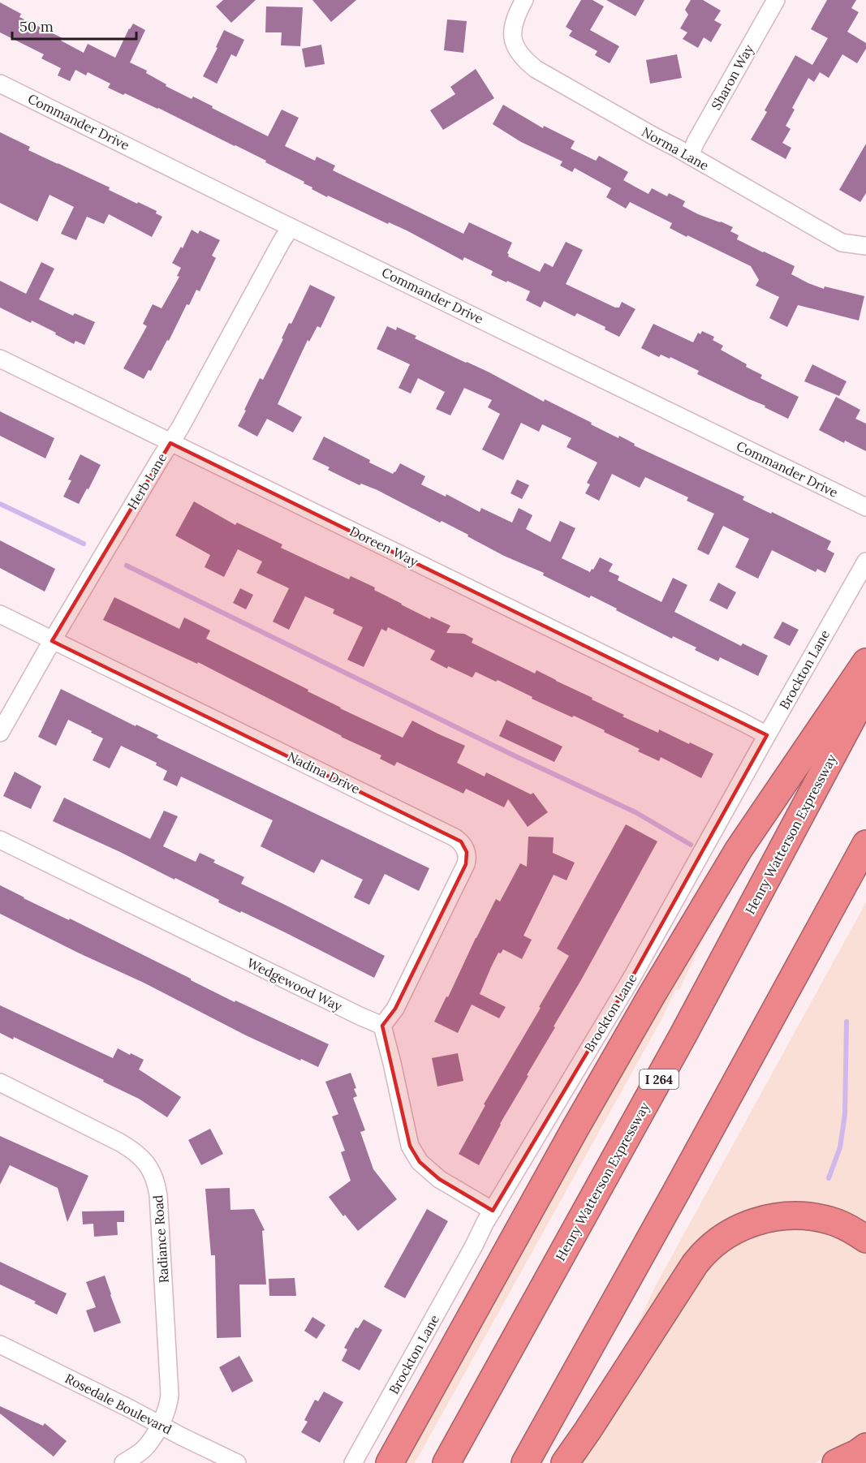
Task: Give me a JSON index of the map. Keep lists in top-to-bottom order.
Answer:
{
  "streets": {
    "highway": ["Henry Watterson Expressway", "I 264"],
    "street": [
      "Sharon Way",
      "Commander Drive",
      "Norma Lane",
      "Herb Lane",
      "Doreen Way",
      "Brockton Lane",
      "Nadina Drive",
      "Wedgewood Way",
      "Radiance Road",
      "Rosedale Boulevard"
    ]
  },
  "crossings": [
    ["Sharon Way", "Norma Lane"],
    ["Commander Drive", "Herb Lane"],
    ["Herb Lane", "Doreen Way"],
    ["Herb Lane", "Nadina Drive"],
    ["Doreen Way", "Brockton Lane"],
    ["Nadina Drive", "Wedgewood Way"],
    ["Radiance Road", "Rosedale Boulevard"]
  ],
  "scale_bar": "50 m"
}
